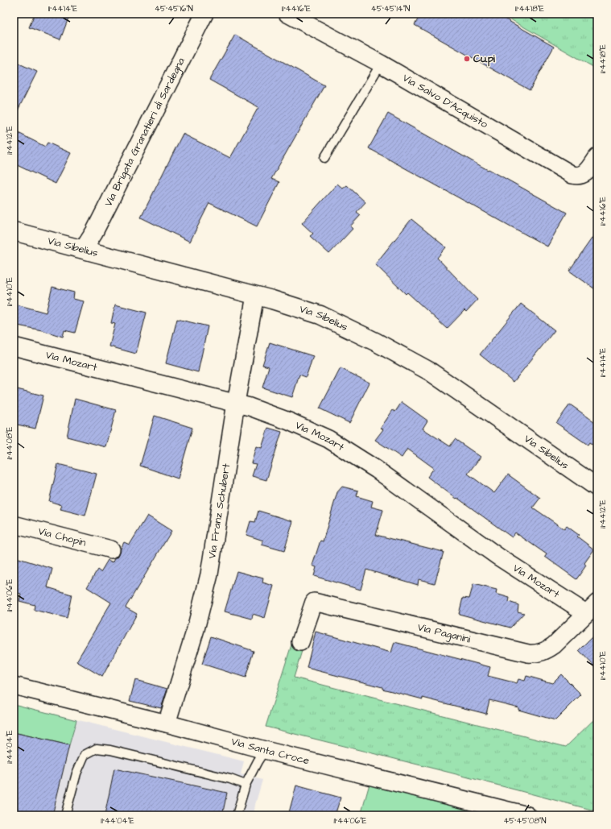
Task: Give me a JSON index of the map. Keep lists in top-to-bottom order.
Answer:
{
  "streets": {
    "street": [
      "Via Salvo D'Acquisto",
      "Via Brigata Granatieri di Sardegna",
      "Via Sibelius",
      "Via Mozart",
      "Via Franz Schubert",
      "Via Chopin",
      "Via Paganini",
      "Via Santa Croce"
    ]
  },
  "crossings": [
    ["Via Brigata Granatieri di Sardegna", "Via Sibelius"],
    ["Via Sibelius", "Via Franz Schubert"],
    ["Via Mozart", "Via Franz Schubert"],
    ["Via Mozart", "Via Paganini"],
    ["Via Franz Schubert", "Via Santa Croce"]
  ],
  "places": ["Cu.pi"],
  "coordinates": [
    "11°44'14\"E",
    "45°45'16\"N",
    "11°44'16\"E",
    "45°45'14\"N",
    "11°44'18\"E",
    "11°44'12\"E",
    "11°44'10\"E",
    "11°44'08\"E",
    "11°44'06\"E",
    "11°44'04\"E",
    "45°45'08\"N"
  ]
}
